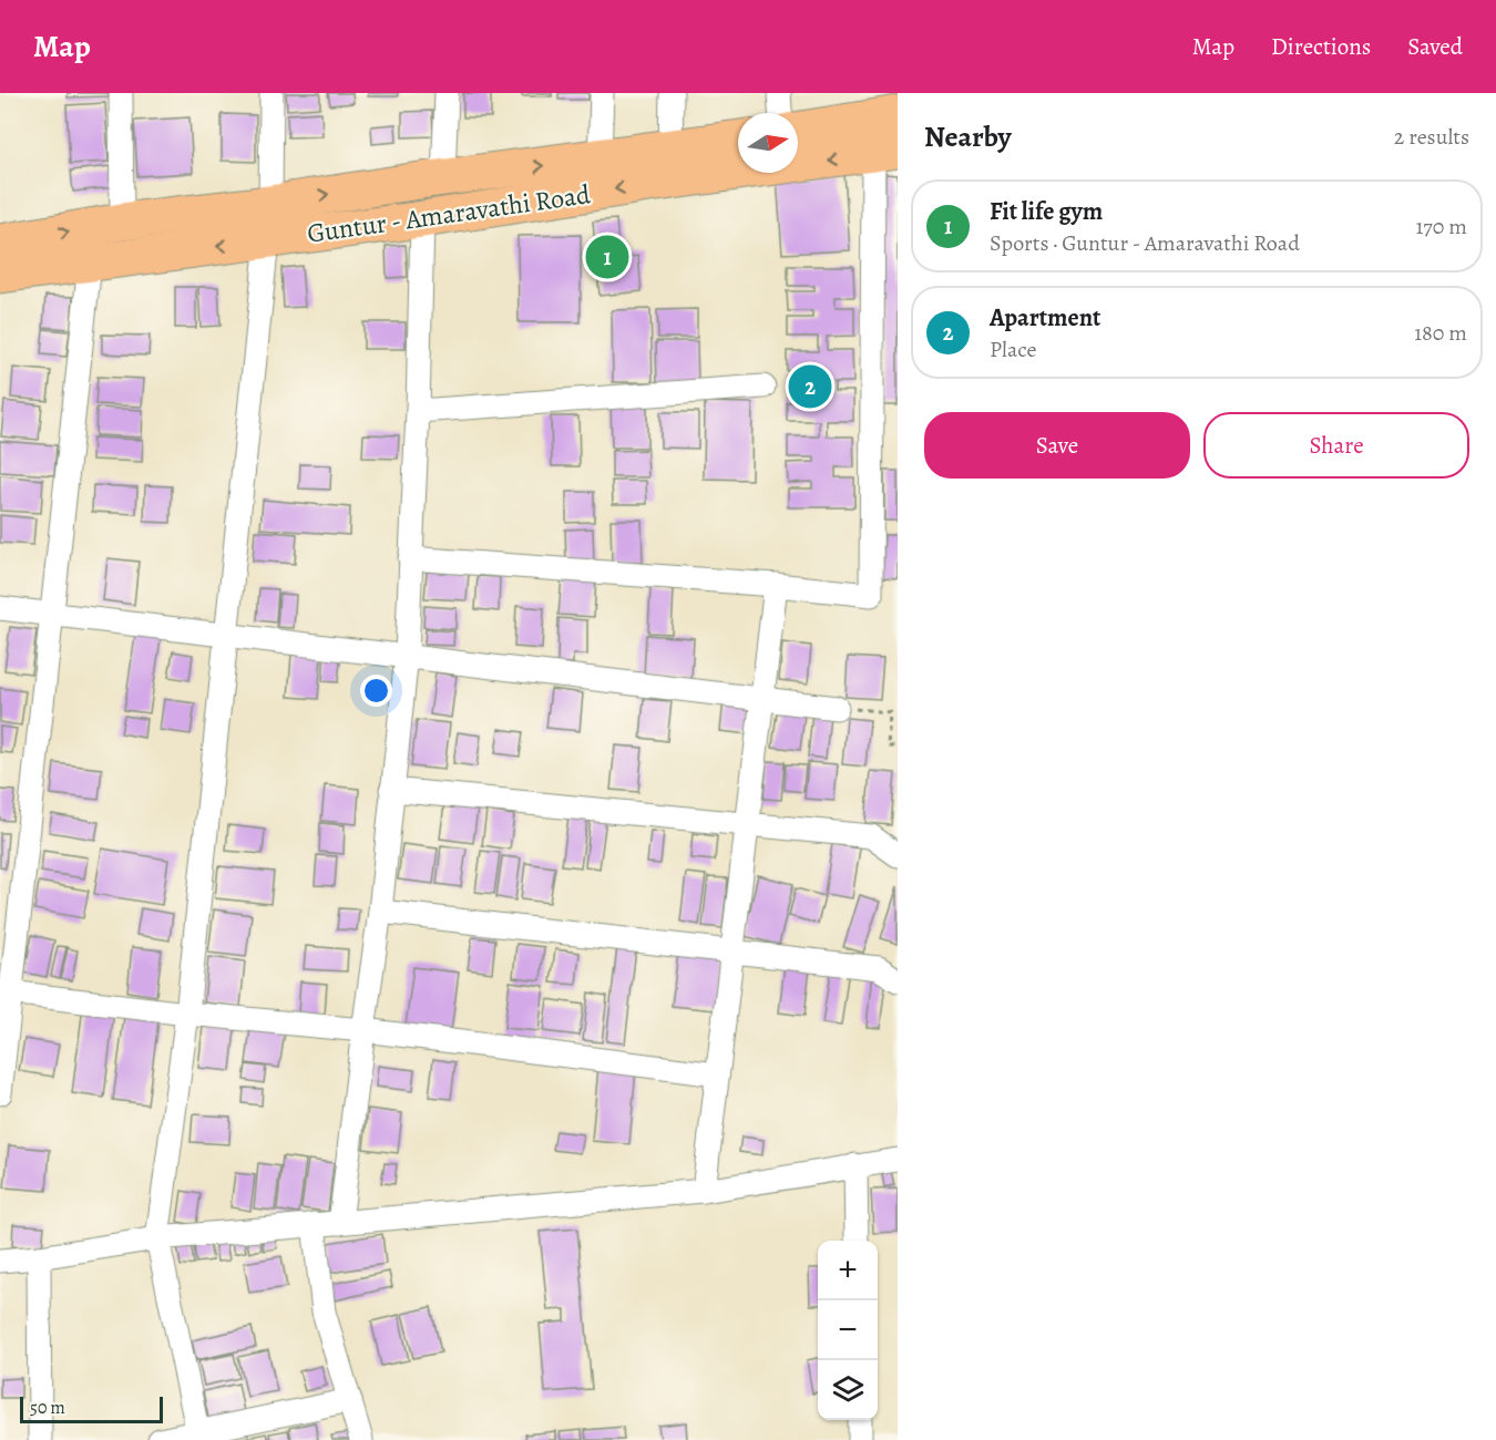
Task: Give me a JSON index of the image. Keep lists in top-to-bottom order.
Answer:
{
  "streets": {
    "main road": ["Guntur - Amaravathi Road"]
  },
  "scale_bar": "50 m",
  "north": "right",
  "page": {
    "header": "Map",
    "nav": ["Map", "Directions", "Saved"],
    "heading": ["Nearby", "2 results"],
    "list": [
      {
        "mark": "1",
        "name": "Fit life gym",
        "note": "Sports · Guntur - Amaravathi Road",
        "value": "170 m"
      },
      {
        "mark": "2",
        "name": "Apartment",
        "note": "Place",
        "value": "180 m"
      }
    ],
    "pins": ["1", "2"],
    "buttons": ["Save", "Share"],
    "map_buttons": ["+", "−"],
    "scale": "50 m"
  }
}
